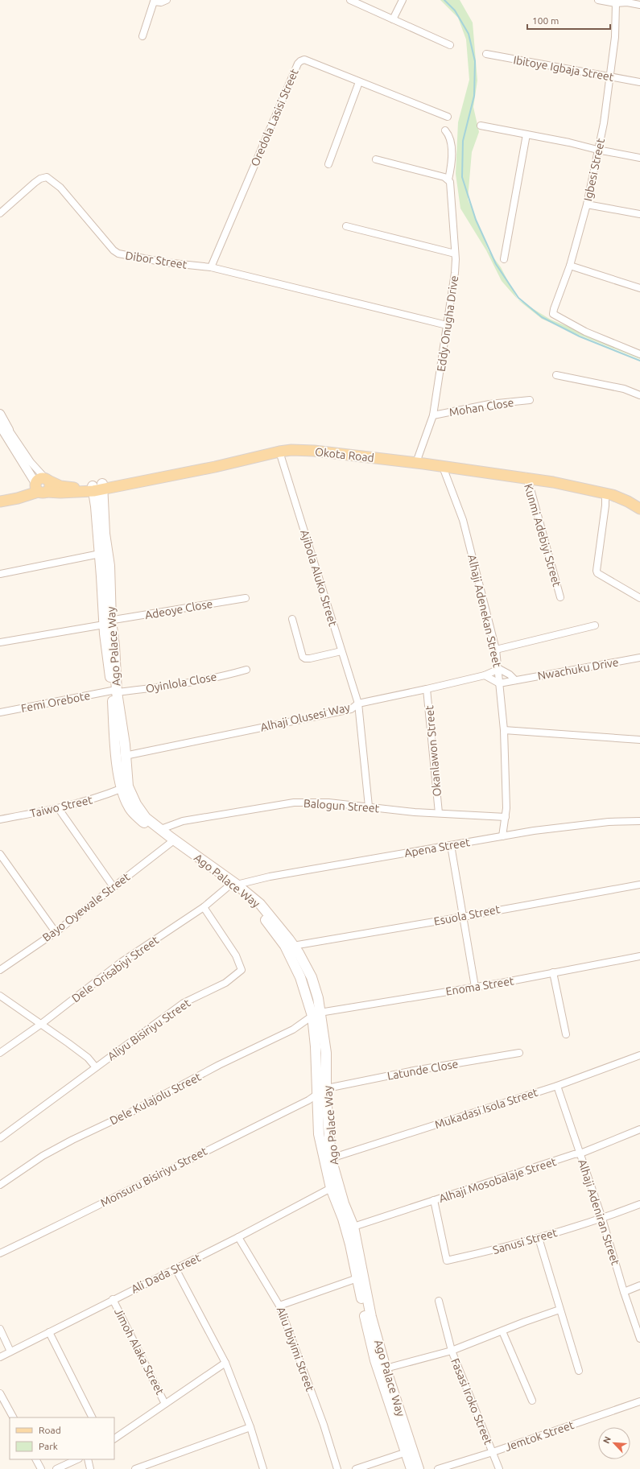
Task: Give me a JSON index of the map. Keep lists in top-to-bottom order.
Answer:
{
  "streets": {
    "main road": ["Okota Road", "Ago Palace Way"],
    "street": [
      "Ibitoye Igbaja Street",
      "Oredola Lasisi Street",
      "Igbesi Street",
      "Dibor Street",
      "Eddy Onugha Drive",
      "Mohan Close",
      "Kunmi Adebiyi Street",
      "Ajibola Aluko Street",
      "Adeoye Close",
      "Alhaji Adenekan Street",
      "Nwachuku Drive",
      "Oyinlola Close",
      "Femi Orebote",
      "Alhaji Olusesi Way",
      "Okanlawon Street",
      "Balogun Street",
      "Taiwo Street",
      "Apena Street",
      "Bayo Oyewale Street",
      "Esuola Street",
      "Dele Orisabiyi Street",
      "Enoma Street",
      "Aliyu Bisiriyu Street",
      "Latunde Close",
      "Dele Kulajolu Street",
      "Mukadasi Isola Street",
      "Monsuru Bisiriyu Street",
      "Alhaji Mosobalaje Street",
      "Alhaji Adeniran Street",
      "Sanusi Street",
      "Ali Dada Street",
      "Aliu Ibiyimi Street",
      "Jimoh Alaka Street",
      "Fasasi Iroko Street",
      "Jemtok Street"
    ]
  },
  "crossings": [
    ["Ibitoye Igbaja Street", "Igbesi Street"],
    ["Oredola Lasisi Street", "Dibor Street"],
    ["Dibor Street", "Eddy Onugha Drive"],
    ["Eddy Onugha Drive", "Mohan Close"],
    ["Eddy Onugha Drive", "Okota Road"],
    ["Okota Road", "Kunmi Adebiyi Street"],
    ["Okota Road", "Ajibola Aluko Street"],
    ["Okota Road", "Alhaji Adenekan Street"],
    ["Okota Road", "Ago Palace Way"],
    ["Ajibola Aluko Street", "Alhaji Olusesi Way"],
    ["Ajibola Aluko Street", "Balogun Street"],
    ["Adeoye Close", "Ago Palace Way"],
    ["Alhaji Adenekan Street", "Nwachuku Drive"],
    ["Alhaji Adenekan Street", "Alhaji Olusesi Way"],
    ["Alhaji Adenekan Street", "Balogun Street"],
    ["Alhaji Adenekan Street", "Apena Street"],
    ["Ago Palace Way", "Oyinlola Close"],
    ["Ago Palace Way", "Femi Orebote"],
    ["Ago Palace Way", "Alhaji Olusesi Way"],
    ["Ago Palace Way", "Balogun Street"],
    ["Ago Palace Way", "Taiwo Street"],
    ["Ago Palace Way", "Apena Street"],
    ["Ago Palace Way", "Bayo Oyewale Street"],
    ["Ago Palace Way", "Esuola Street"],
    ["Ago Palace Way", "Dele Orisabiyi Street"],
    ["Ago Palace Way", "Enoma Street"],
    ["Ago Palace Way", "Latunde Close"],
    ["Ago Palace Way", "Dele Kulajolu Street"],
    ["Ago Palace Way", "Mukadasi Isola Street"],
    ["Ago Palace Way", "Monsuru Bisiriyu Street"],
    ["Ago Palace Way", "Alhaji Mosobalaje Street"],
    ["Ago Palace Way", "Ali Dada Street"],
    ["Oyinlola Close", "Femi Orebote"],
    ["Alhaji Olusesi Way", "Okanlawon Street"],
    ["Okanlawon Street", "Balogun Street"],
    ["Apena Street", "Dele Orisabiyi Street"],
    ["Dele Orisabiyi Street", "Aliyu Bisiriyu Street"],
    ["Enoma Street", "Dele Kulajolu Street"],
    ["Mukadasi Isola Street", "Alhaji Adeniran Street"],
    ["Alhaji Mosobalaje Street", "Alhaji Adeniran Street"],
    ["Alhaji Mosobalaje Street", "Sanusi Street"],
    ["Alhaji Adeniran Street", "Sanusi Street"],
    ["Ali Dada Street", "Aliu Ibiyimi Street"],
    ["Ali Dada Street", "Jimoh Alaka Street"],
    ["Fasasi Iroko Street", "Jemtok Street"]
  ],
  "legend": ["Road", "Park"],
  "scale_bar": "100 m",
  "north": "top left"
}
